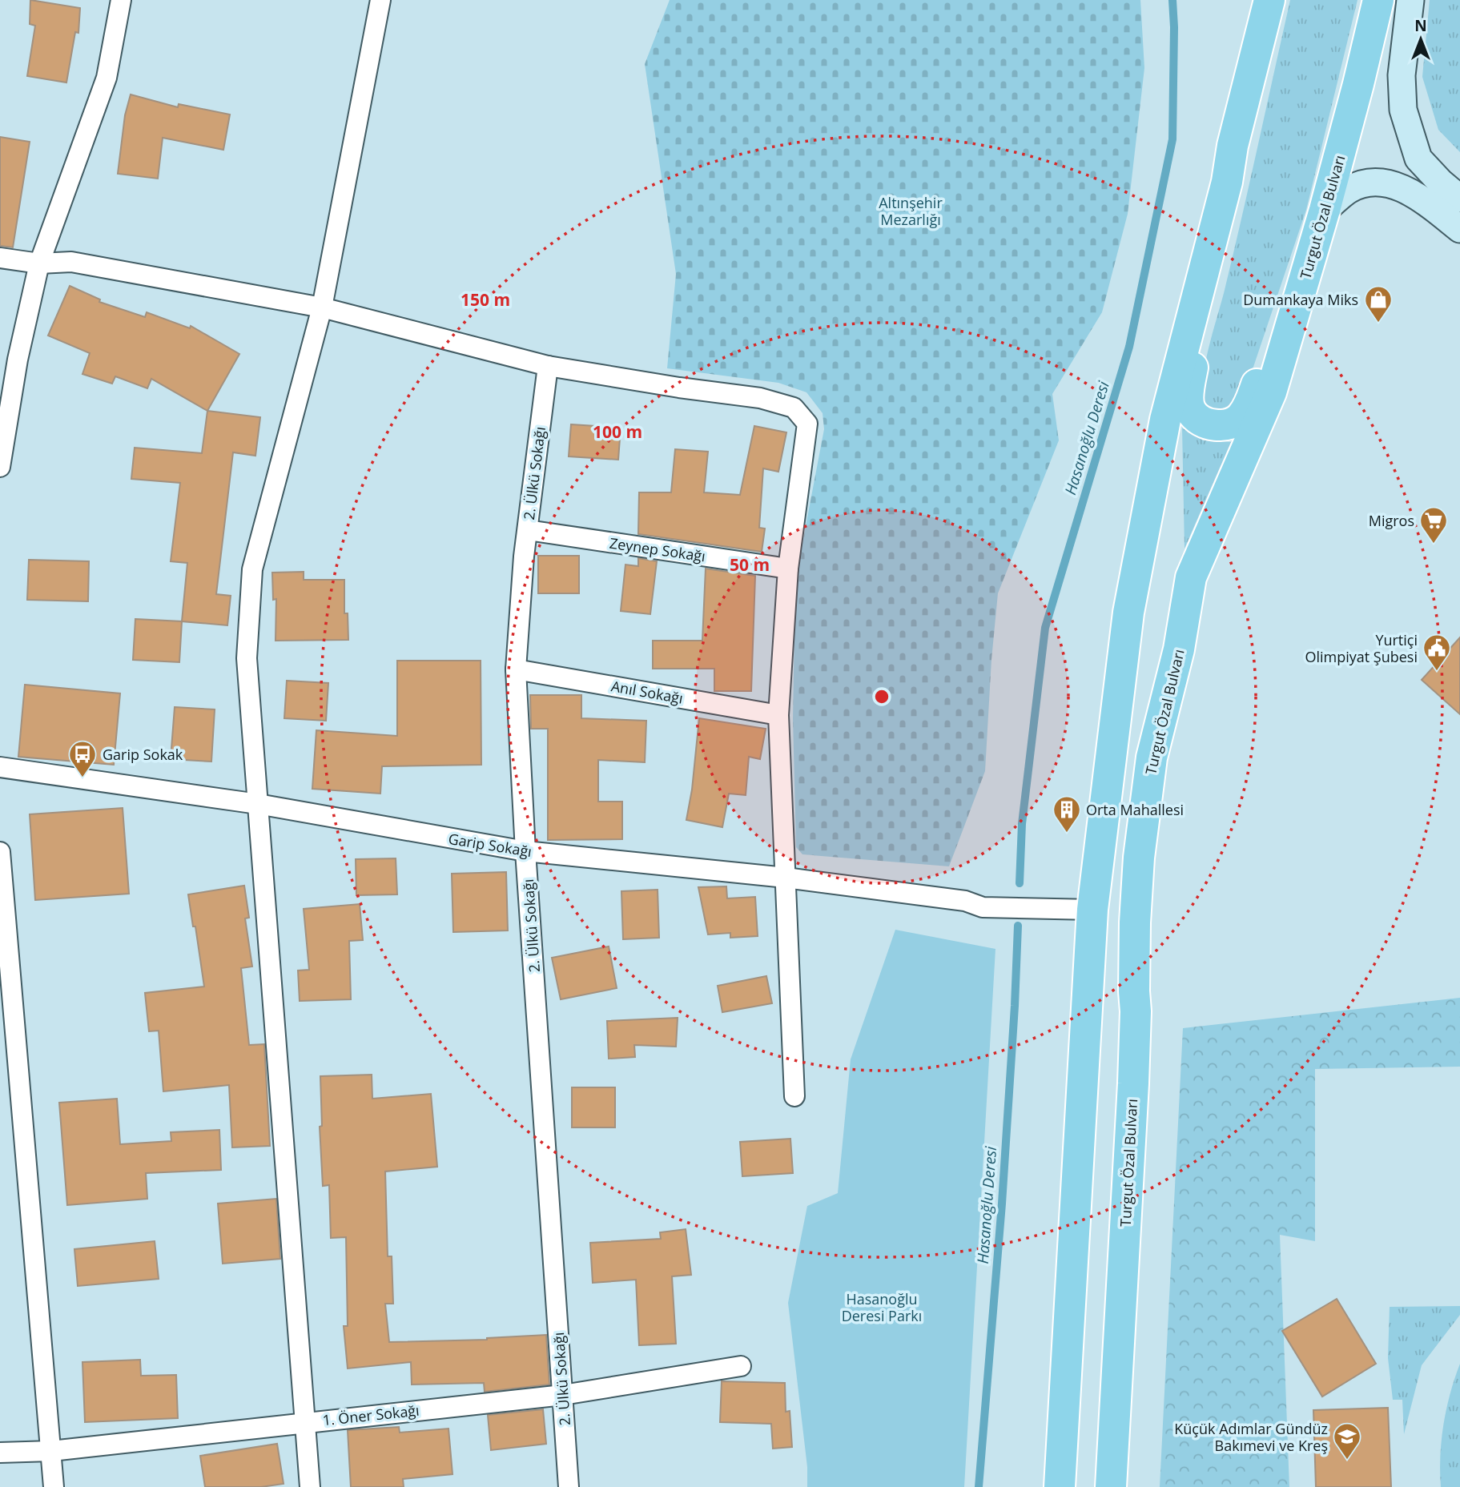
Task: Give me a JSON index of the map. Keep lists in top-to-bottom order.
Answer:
{
  "streets": {
    "main road": ["Turgut Özal Bulvarı"],
    "street": [
      "2. Ülkü Sokağı",
      "Zeynep Sokağı",
      "Anıl Sokağı",
      "Garip Sokağı",
      "1. Öner Sokağı"
    ]
  },
  "crossings": [
    ["2. Ülkü Sokağı", "Zeynep Sokağı"],
    ["2. Ülkü Sokağı", "Anıl Sokağı"],
    ["2. Ülkü Sokağı", "Garip Sokağı"],
    ["2. Ülkü Sokağı", "1. Öner Sokağı"]
  ],
  "water": ["Hasanoğlu Deresi"],
  "parks": ["Altınşehir Mezarlığı", "Hasanoğlu Deresi Parkı"],
  "places": {
    "shop": ["Dumankaya Miks"],
    "supermarket": ["Migros"],
    "public building": ["Yurtiçi Olimpiyat Şubesi"],
    "bus stop": ["Garip Sokak"],
    "building": ["Orta Mahallesi"],
    "school or university": ["Küçük Adımlar Gündüz Bakımevi ve Kreş"]
  },
  "north": "top",
  "rings": ["150 m", "100 m", "50 m"]
}
